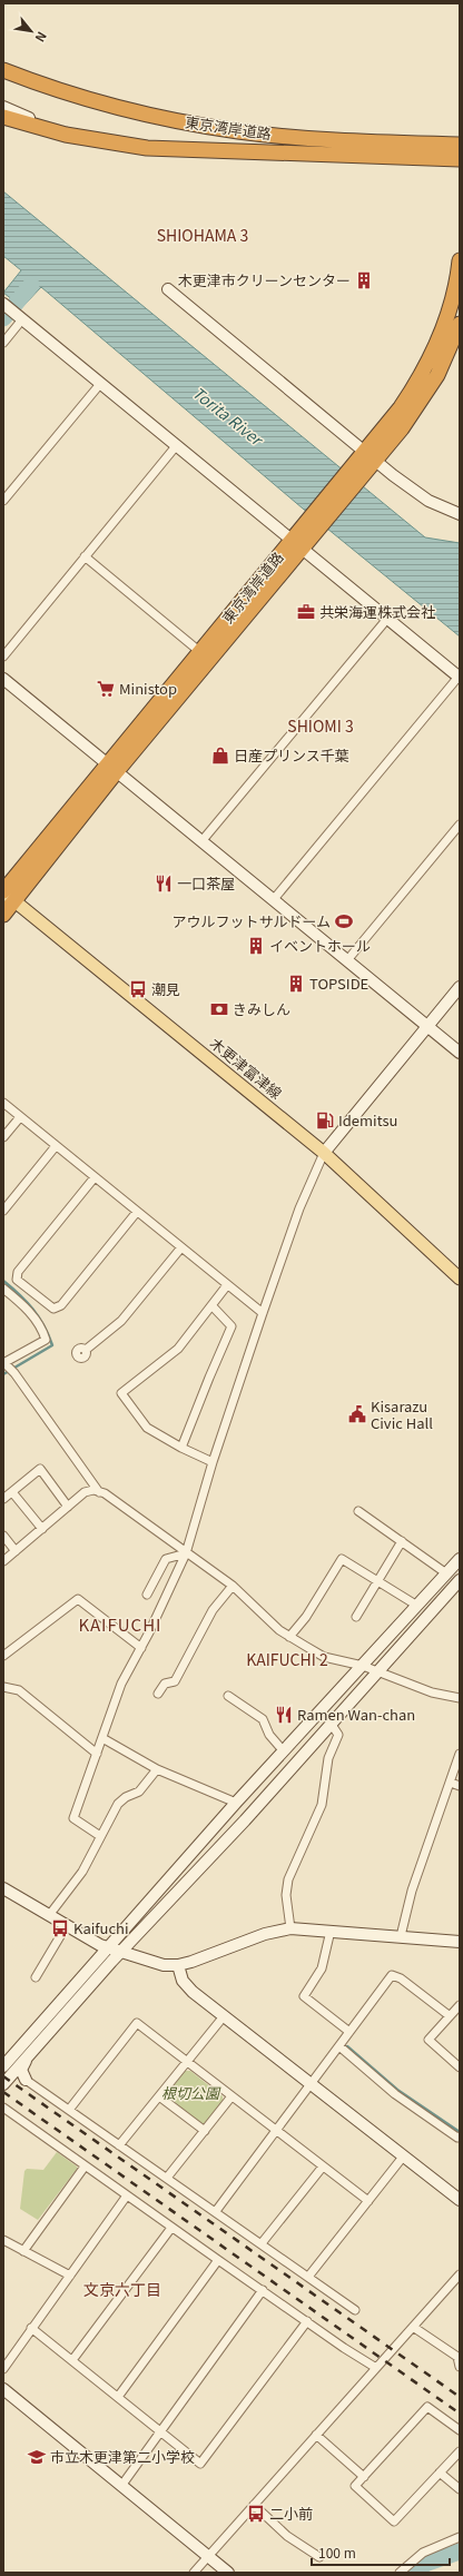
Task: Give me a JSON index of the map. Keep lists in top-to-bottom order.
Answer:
{
  "streets": {
    "highway": ["東京湾岸道路"],
    "main road": ["木更津富津線"]
  },
  "crossings": [
    ["東京湾岸道路", "木更津富津線"]
  ],
  "districts": [
    "SHIOHAMA 3",
    "SHIOMI 3",
    "KAIFUCHI",
    "KAIFUCHI 2",
    "文京六丁目"
  ],
  "water": ["Torita River"],
  "parks": ["根切公園"],
  "places": {
    "building": ["木更津市クリーンセンター", "イベントホール", "TOPSIDE"],
    "office": ["共栄海運株式会社"],
    "supermarket": ["Ministop"],
    "shop": ["日産プリンス千葉"],
    "restaurant": ["一口茶屋", "Ramen Wan-chan"],
    "sports": ["アウルフットサルドーム"],
    "bus stop": ["潮見", "Kaifuchi", "二小前"],
    "bank": ["きみしん"],
    "fuel station": ["Idemitsu"],
    "public building": ["Kisarazu Civic Hall"],
    "school or university": ["市立木更津第二小学校"]
  },
  "scale_bar": "100 m",
  "north": "bottom right"
}
